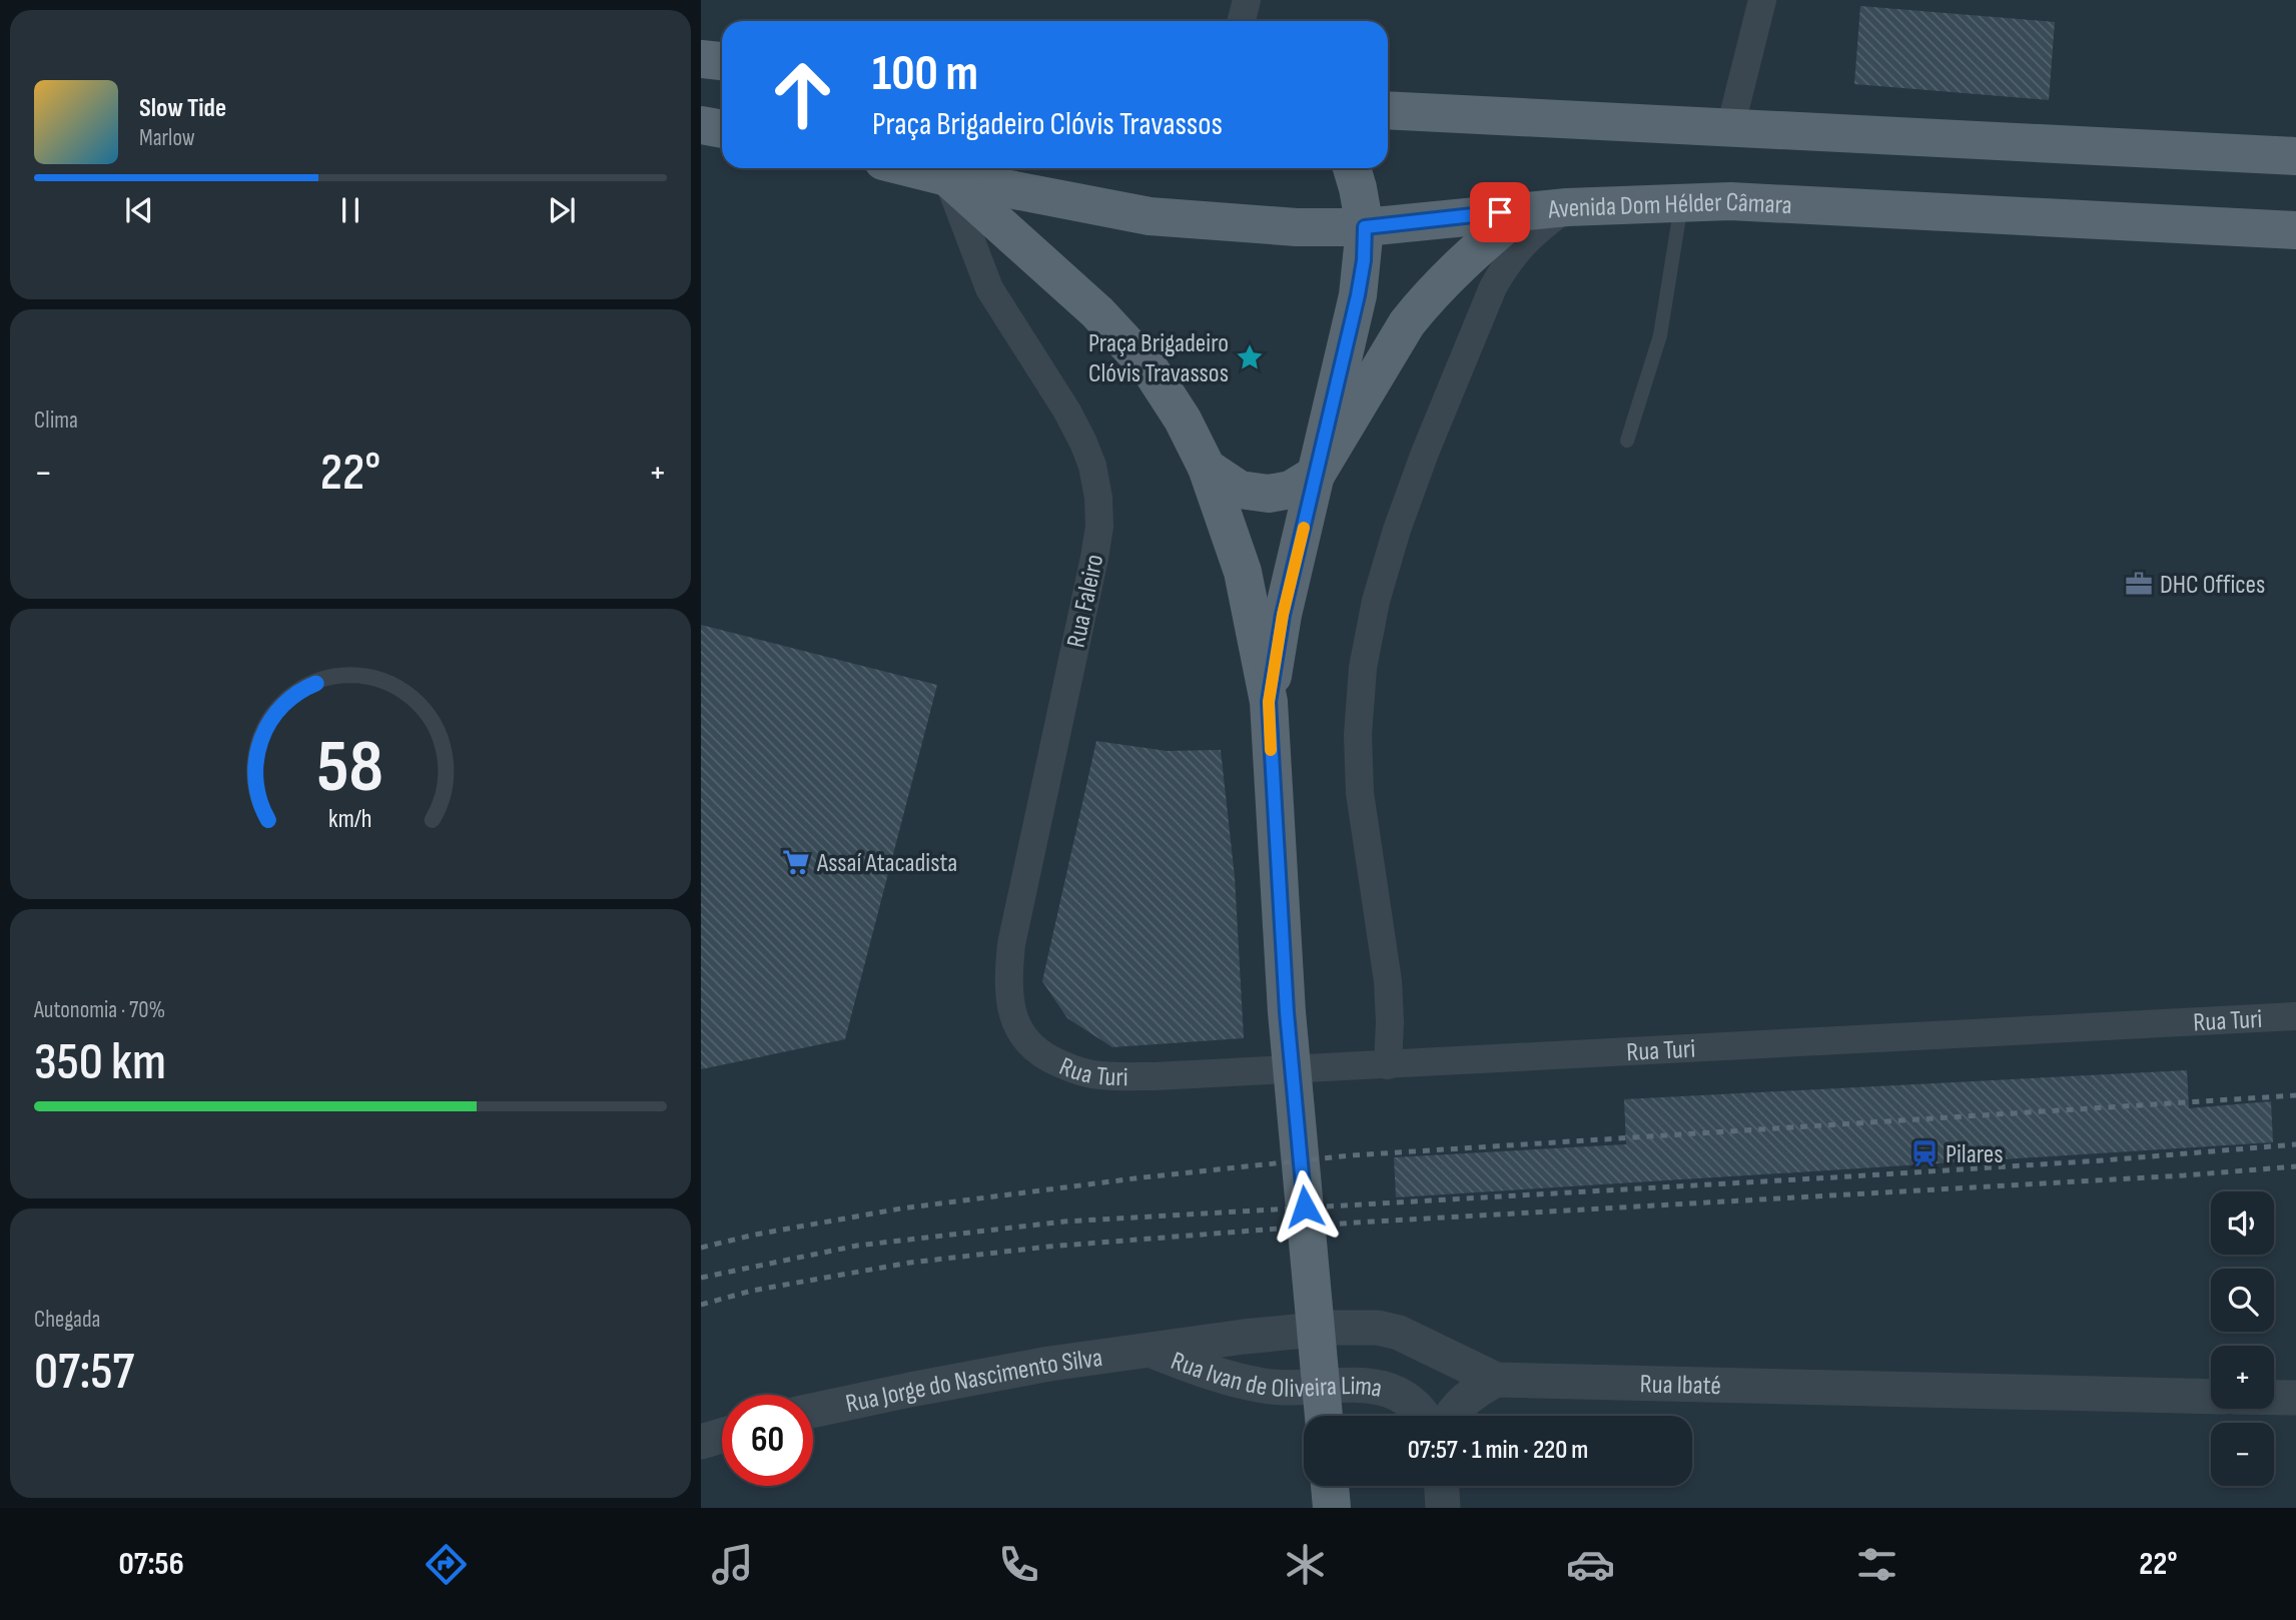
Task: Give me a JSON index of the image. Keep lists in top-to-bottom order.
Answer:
{
  "streets": {
    "main road": ["Avenida Dom Hélder Câmara"],
    "street": [
      "Rua Faleiro",
      "Rua Turi",
      "Rua Ivan de Oliveira Lima",
      "Rua Jorge do Nascimento Silva",
      "Rua Ibaté"
    ]
  },
  "crossings": [
    ["Avenida Dom Hélder Câmara", "Rua Faleiro"],
    ["Rua Faleiro", "Rua Turi"],
    ["Rua Ivan de Oliveira Lima", "Rua Jorge do Nascimento Silva"],
    ["Rua Ivan de Oliveira Lima", "Rua Ibaté"],
    ["Rua Jorge do Nascimento Silva", "Rua Ibaté"]
  ],
  "places": {
    "place": ["Praça Brigadeiro Clóvis Travassos"],
    "office": ["DHC Offices"],
    "supermarket": ["Assaí Atacadista"],
    "station": ["Pilares"]
  },
  "page": {
    "turn": ["100 m", "Praça Brigadeiro Clóvis Travassos"],
    "song": ["Slow Tide", "Marlow"],
    "tile": [
      "Clima",
      ["Autonomia · 70%", "350 km"],
      ["Chegada", "07:57"]
    ],
    "heat": ["−", "22°", "+"],
    "map_buttons": ["+", "−"],
    "limit": "60",
    "trip": "07:57 · 1 min · 220 m",
    "tabs": ["07:56", "22°"],
    "gauge": ["58", "km/h"]
  }
}
